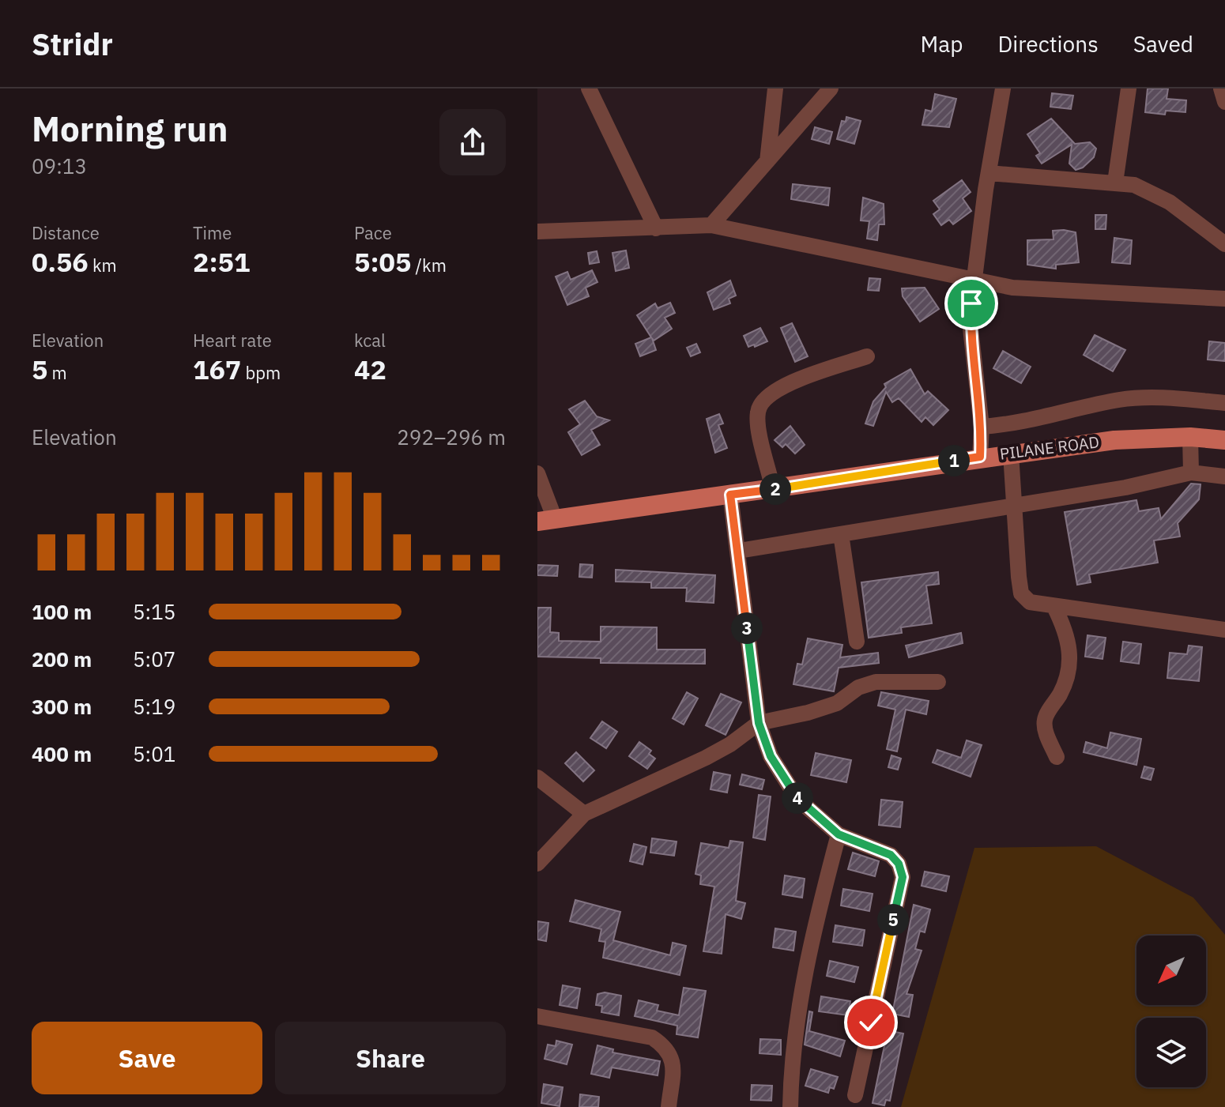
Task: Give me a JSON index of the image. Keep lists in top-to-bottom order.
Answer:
{
  "streets": {
    "main road": ["PILANE ROAD"]
  },
  "north": "bottom left",
  "page": {
    "header": "Stridr",
    "nav": ["Map", "Directions", "Saved"],
    "heading": ["Morning run", "09:13"],
    "stats": [
      ["Distance", "0.56 km"],
      ["Time", "2:51"],
      ["Pace", "5:05 /km"],
      ["Elevation", "5 m"],
      ["Heart rate", "167 bpm"],
      ["kcal", "42"]
    ],
    "chart": ["Elevation", "292–296 m"],
    "pins": [
      "1",
      "2",
      "3",
      "4",
      "5"
    ],
    "list": [
      {
        "name": "100 m",
        "note": "5:15"
      },
      {
        "name": "200 m",
        "note": "5:07"
      },
      {
        "name": "300 m",
        "note": "5:19"
      },
      {
        "name": "400 m",
        "note": "5:01"
      }
    ],
    "buttons": ["Save", "Share"]
  }
}
